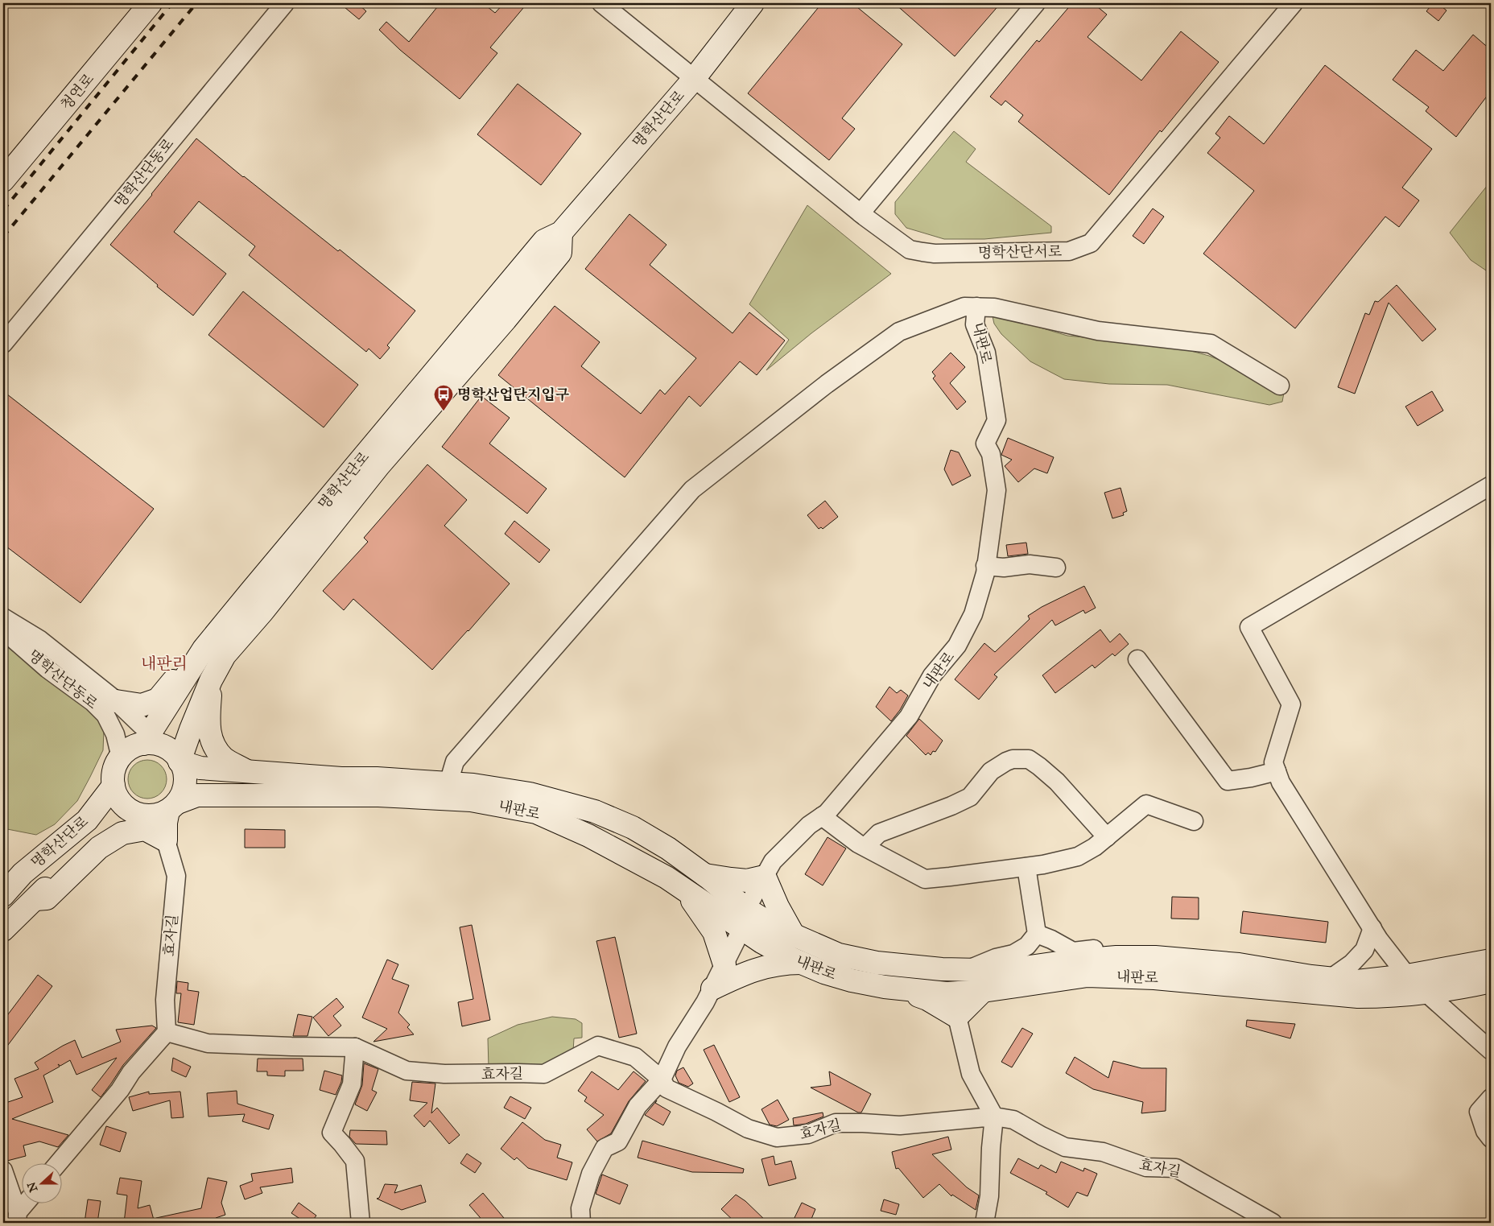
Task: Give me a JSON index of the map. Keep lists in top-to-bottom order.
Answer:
{
  "streets": {
    "street": [
      "청연로",
      "명학산단로",
      "명학산단동로",
      "명학산단서로",
      "내판로",
      "효자길"
    ]
  },
  "crossings": [
    ["명학산단로", "명학산단동로"],
    ["명학산단로", "명학산단서로"],
    ["명학산단로", "내판로"],
    ["명학산단동로", "내판로"]
  ],
  "districts": ["내판리"],
  "places": {
    "bus stop": ["명학산업단지입구"]
  },
  "north": "left"
}
